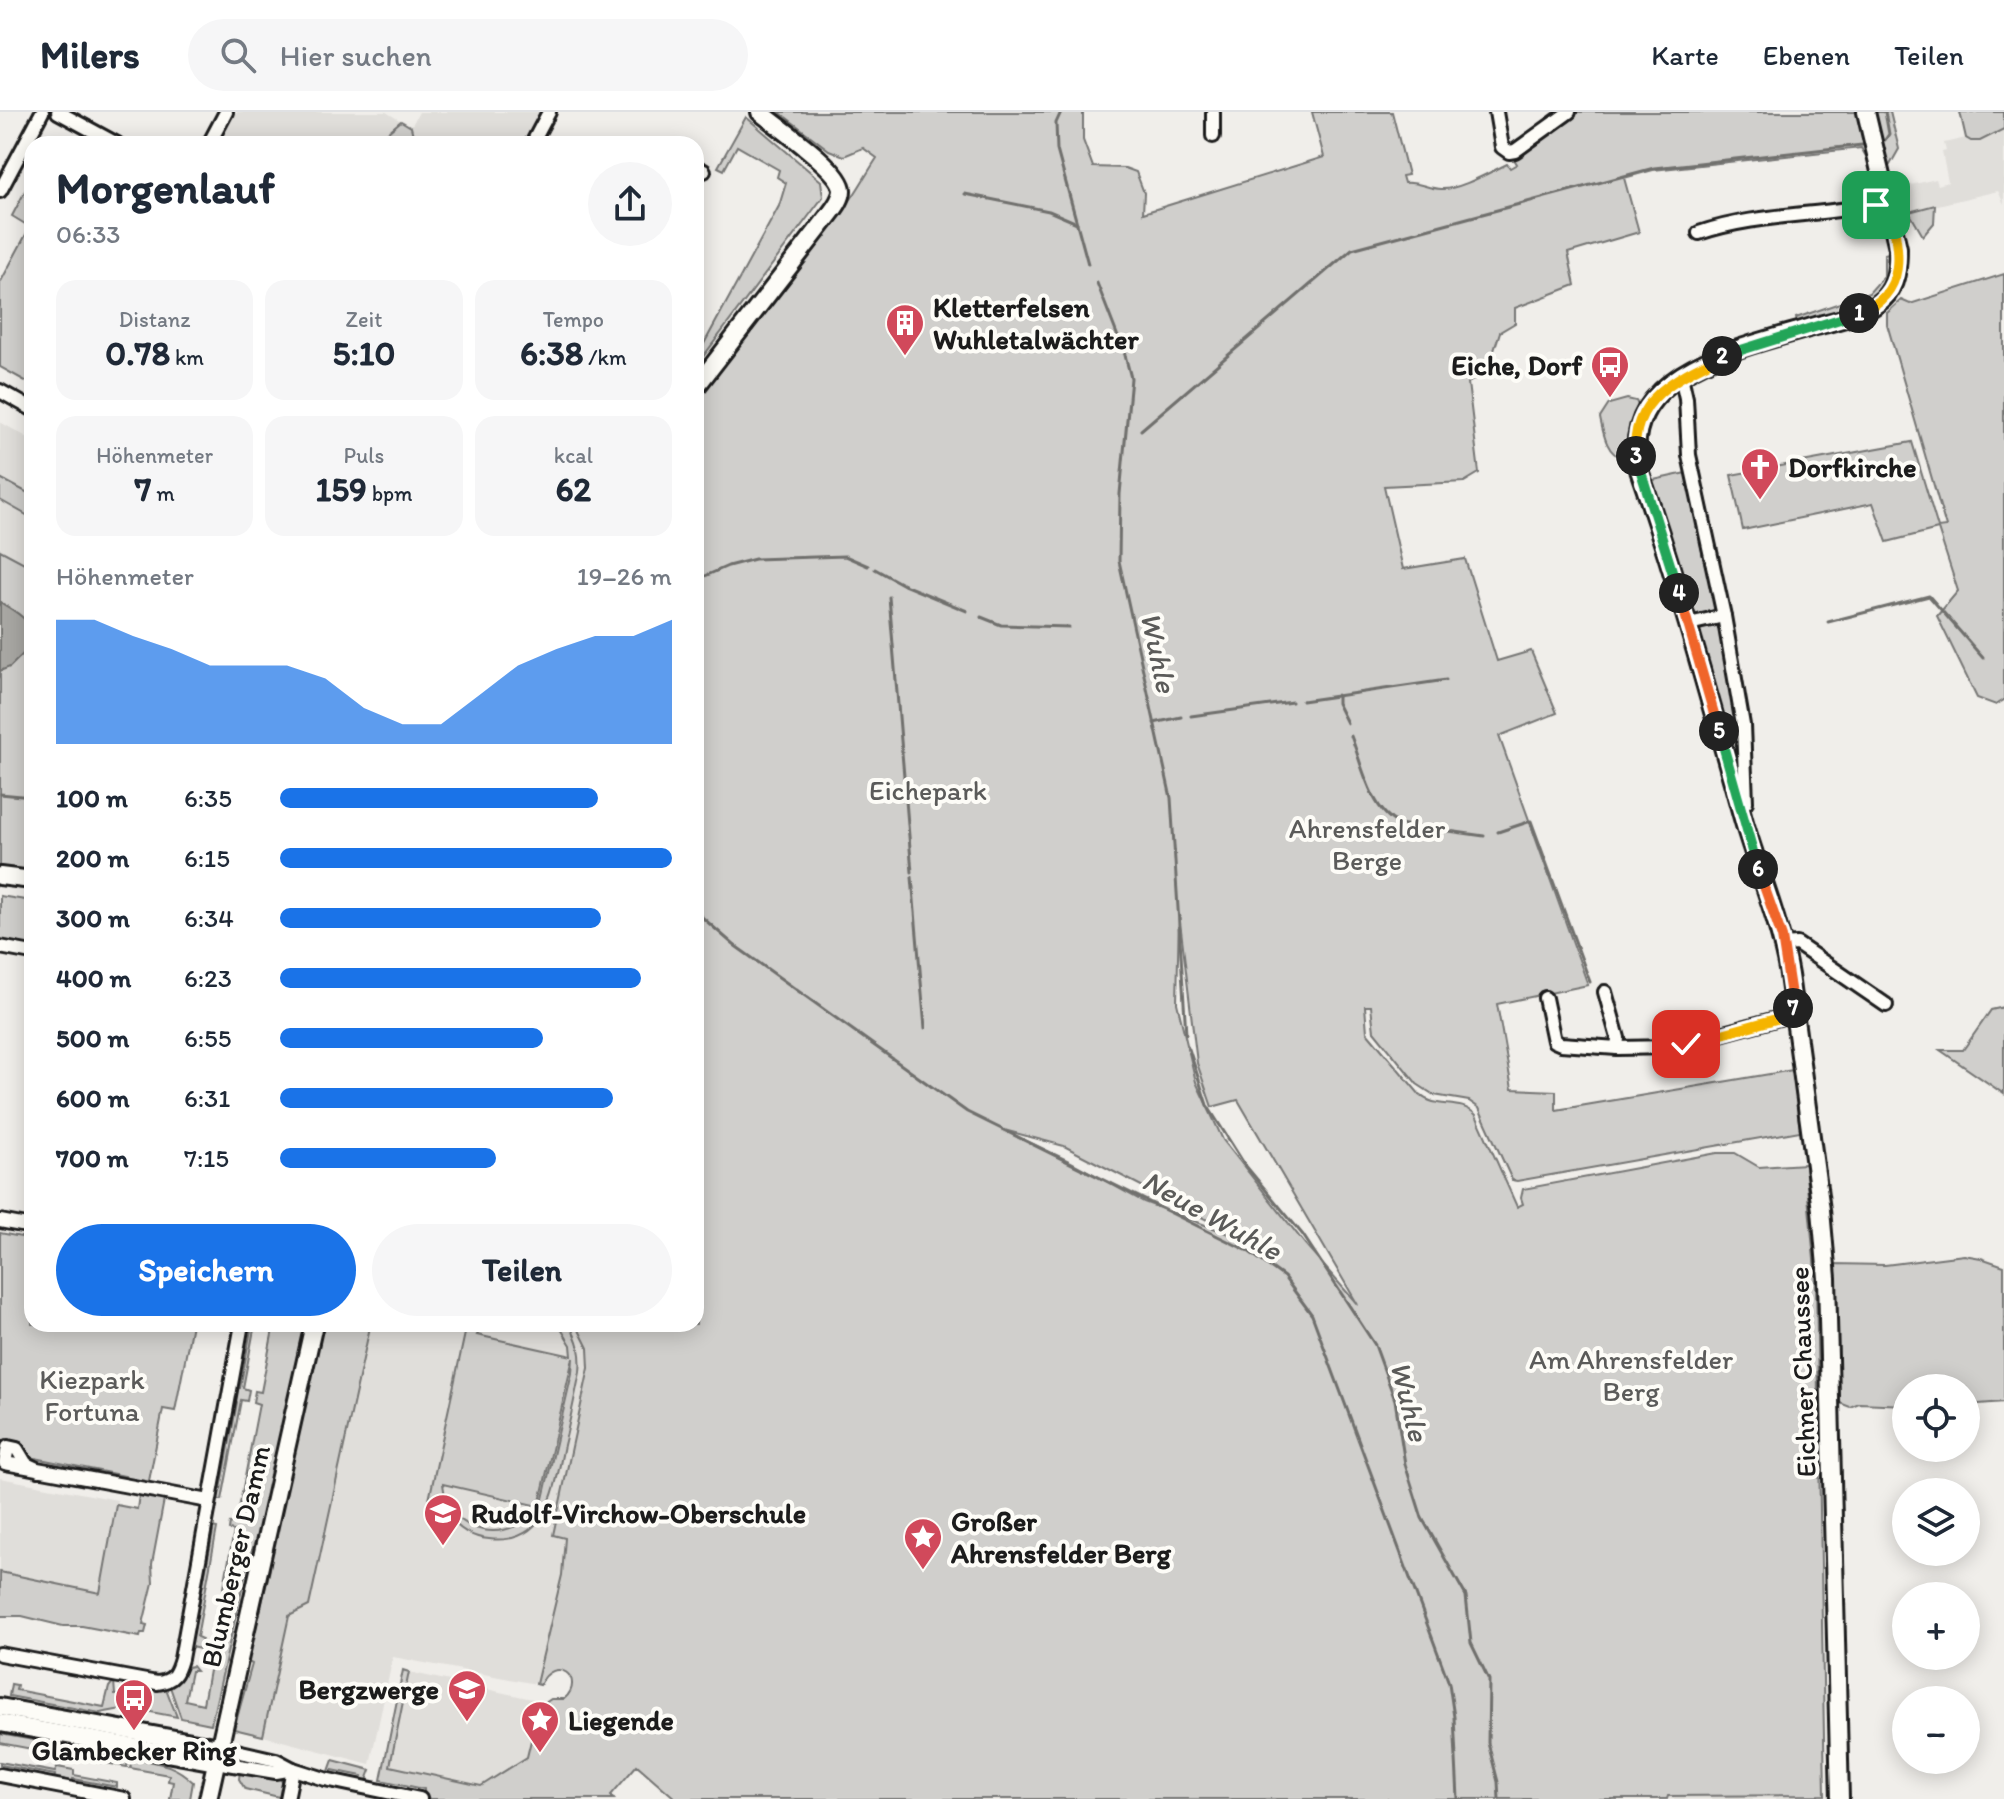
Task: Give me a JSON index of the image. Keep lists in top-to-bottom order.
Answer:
{
  "streets": {
    "main road": ["Eichner Chaussee", "Blumberger Damm"]
  },
  "water": ["Wuhle", "Neue Wuhle"],
  "parks": [
    "Eichepark",
    "Ahrensfelder Berge",
    "Am Ahrensfelder Berg",
    "Kiezpark Fortuna"
  ],
  "places": {
    "building": ["Kletterfelsen Wuhletalwächter"],
    "bus stop": ["Eiche, Dorf", "Glambecker Ring"],
    "church": ["Dorfkirche"],
    "school or university": ["Rudolf-Virchow-Oberschule", "Bergzwerge"],
    "place": ["Großer Ahrensfelder Berg", "Liegende"]
  },
  "page": {
    "header": "Milers",
    "search": "Hier suchen",
    "nav": ["Karte", "Ebenen", "Teilen"],
    "heading": ["Morgenlauf", "06:33"],
    "stats": [
      ["Distanz", "0.78 km"],
      ["Zeit", "5:10"],
      ["Tempo", "6:38 /km"],
      ["Höhenmeter", "7 m"],
      ["Puls", "159 bpm"],
      ["kcal", "62"]
    ],
    "pins": [
      "1",
      "2",
      "3",
      "4",
      "5",
      "6",
      "7"
    ],
    "chart": ["Höhenmeter", "19–26 m"],
    "list": [
      {
        "name": "100 m",
        "note": "6:35"
      },
      {
        "name": "200 m",
        "note": "6:15"
      },
      {
        "name": "300 m",
        "note": "6:34"
      },
      {
        "name": "400 m",
        "note": "6:23"
      },
      {
        "name": "500 m",
        "note": "6:55"
      },
      {
        "name": "600 m",
        "note": "6:31"
      },
      {
        "name": "700 m",
        "note": "7:15"
      }
    ],
    "buttons": ["Speichern", "Teilen"],
    "map_buttons": ["+", "−"]
  }
}
